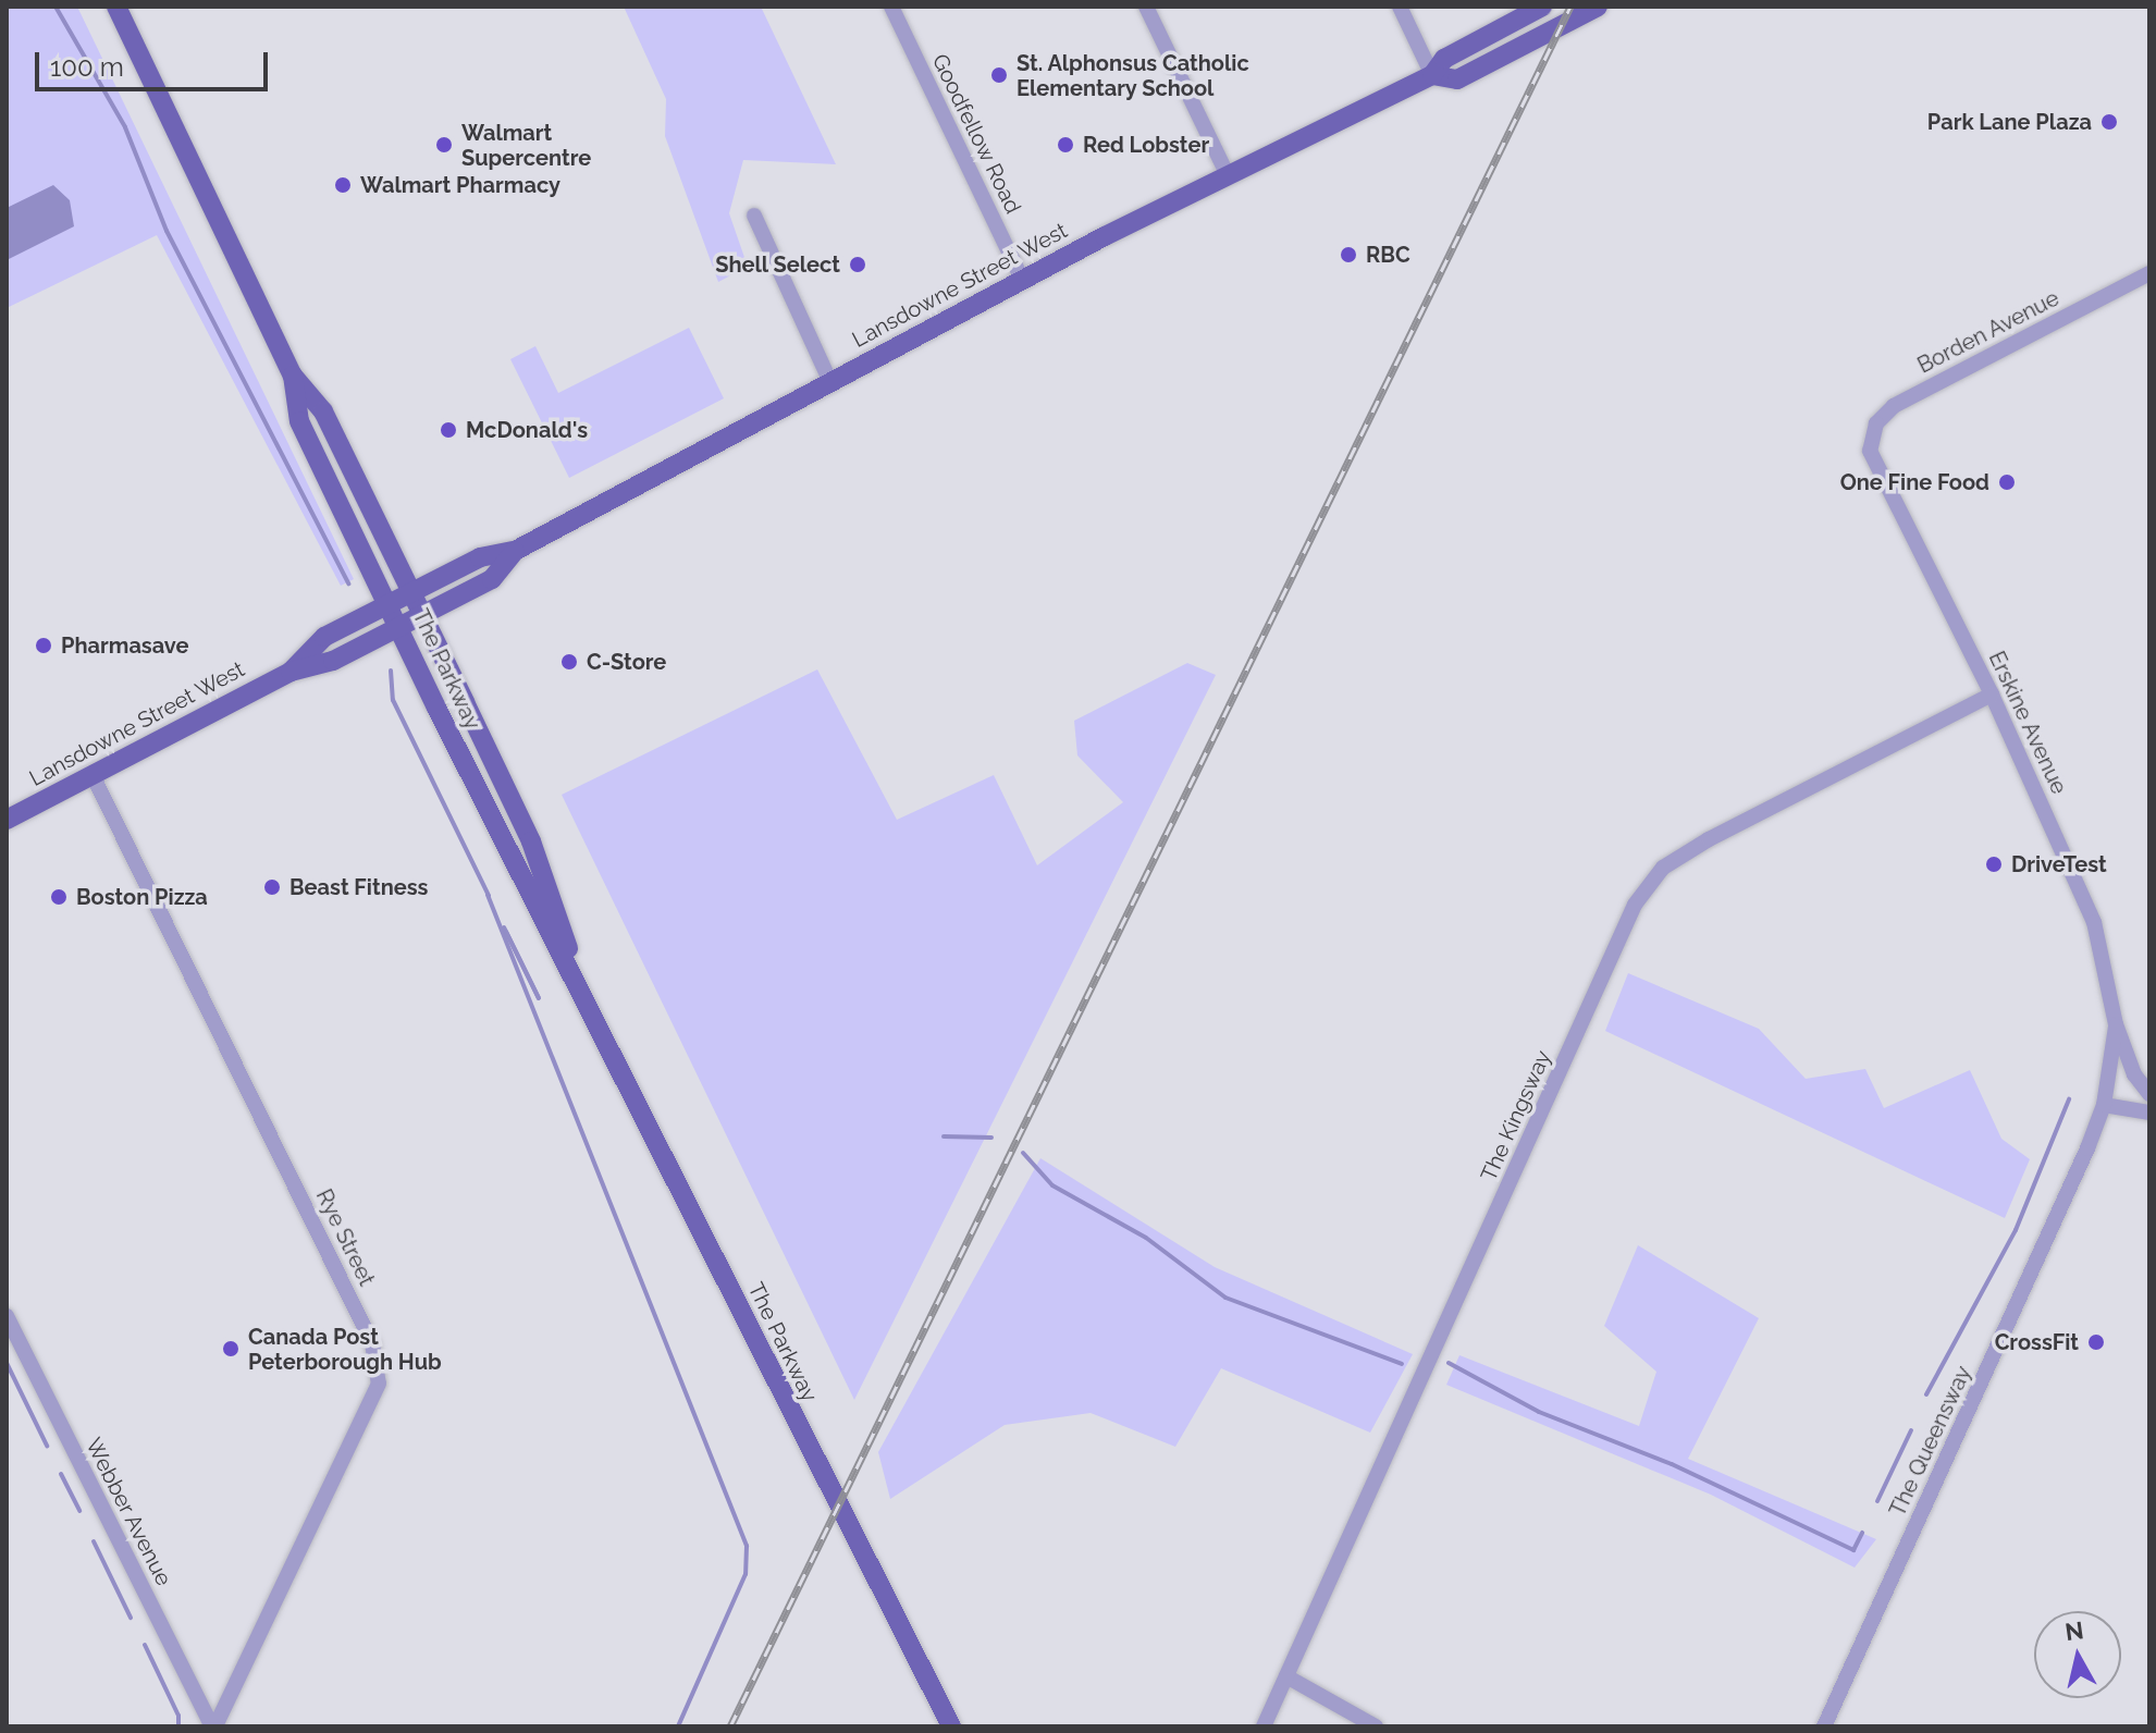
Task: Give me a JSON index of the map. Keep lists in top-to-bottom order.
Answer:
{
  "streets": {
    "main road": ["Lansdowne Street West", "The Parkway"],
    "street": [
      "Goodfellow Road",
      "Borden Avenue",
      "Erskine Avenue",
      "The Kingsway",
      "Rye Street",
      "The Queensway",
      "Webber Avenue"
    ]
  },
  "crossings": [
    ["Goodfellow Road", "Lansdowne Street West"],
    ["Lansdowne Street West", "The Parkway"],
    ["Lansdowne Street West", "Rye Street"],
    ["Borden Avenue", "Erskine Avenue"],
    ["Erskine Avenue", "The Kingsway"],
    ["Erskine Avenue", "The Queensway"],
    ["Rye Street", "Webber Avenue"]
  ],
  "places": [
    "St. Alphonsus Catholic Elementary School",
    "Park Lane Plaza",
    "Walmart Supercentre",
    "Red Lobster",
    "Walmart Pharmacy",
    "RBC",
    "Shell Select",
    "McDonald's",
    "One Fine Food",
    "Pharmasave",
    "C-Store",
    "DriveTest",
    "Beast Fitness",
    "Boston Pizza",
    "CrossFit",
    "Canada Post Peterborough Hub"
  ],
  "scale_bar": "100 m",
  "north": "top"
}
